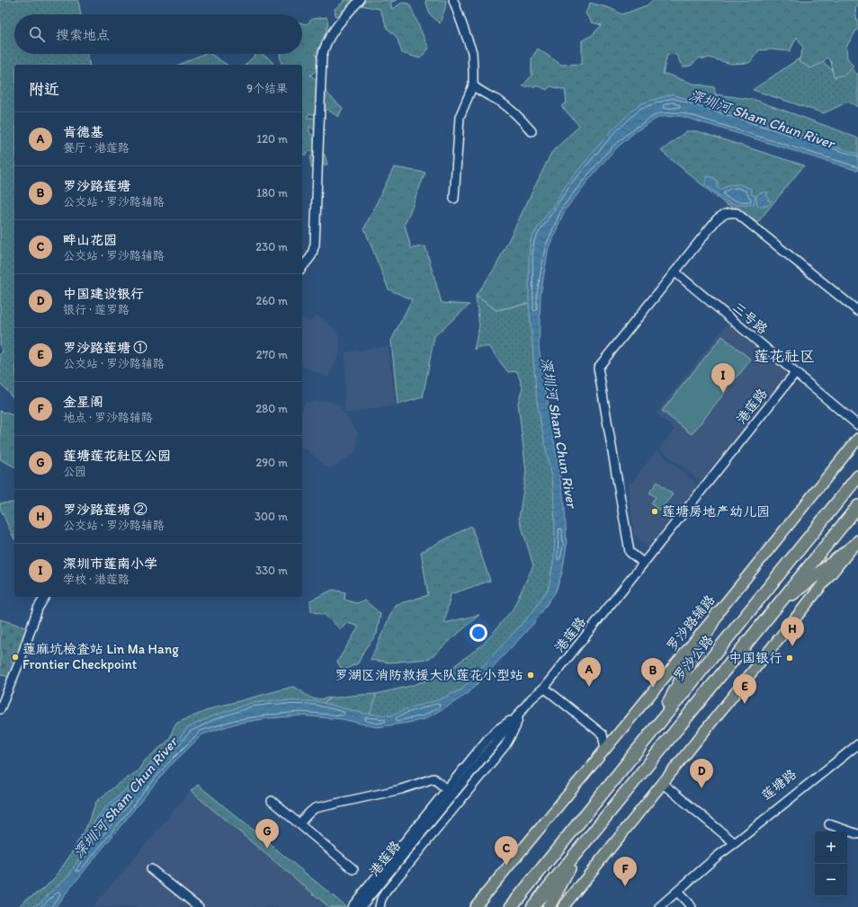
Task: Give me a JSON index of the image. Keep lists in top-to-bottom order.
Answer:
{
  "streets": {
    "highway": ["罗沙公路"],
    "main road": ["罗沙路辅路"],
    "street": ["三号路", "港莲路", "莲塘路"]
  },
  "crossings": [
    ["三号路", "港莲路"]
  ],
  "districts": ["莲花社区"],
  "water": ["深圳河 Sham Chun River"],
  "places": [
    "莲塘房地产幼儿园",
    "蓮麻坑檢查站 Lin Ma Hang Frontier Checkpoint",
    "中国银行",
    "罗湖区消防救援大队莲花小型站"
  ],
  "page": {
    "search": "搜索地点",
    "heading": ["附近", "9个结果"],
    "list": [
      {
        "mark": "A",
        "name": "肯德基",
        "note": "餐厅 · 港莲路",
        "value": "120 m"
      },
      {
        "mark": "B",
        "name": "罗沙路莲塘",
        "note": "公交站 · 罗沙路辅路",
        "value": "180 m"
      },
      {
        "mark": "C",
        "name": "畔山花园",
        "note": "公交站 · 罗沙路辅路",
        "value": "230 m"
      },
      {
        "mark": "D",
        "name": "中国建设银行",
        "note": "银行 · 莲罗路",
        "value": "260 m"
      },
      {
        "mark": "E",
        "name": "罗沙路莲塘 ①",
        "note": "公交站 · 罗沙路辅路",
        "value": "270 m"
      },
      {
        "mark": "F",
        "name": "金星阁",
        "note": "地点 · 罗沙路辅路",
        "value": "280 m"
      },
      {
        "mark": "G",
        "name": "莲塘莲花社区公园",
        "note": "公园",
        "value": "290 m"
      },
      {
        "mark": "H",
        "name": "罗沙路莲塘 ②",
        "note": "公交站 · 罗沙路辅路",
        "value": "300 m"
      },
      {
        "mark": "I",
        "name": "深圳市莲南小学",
        "note": "学校 · 港莲路",
        "value": "330 m"
      }
    ],
    "pins": [
      "I",
      "H",
      "A",
      "B",
      "E",
      "D",
      "G",
      "C",
      "F"
    ],
    "map_buttons": ["+", "−"]
  }
}
